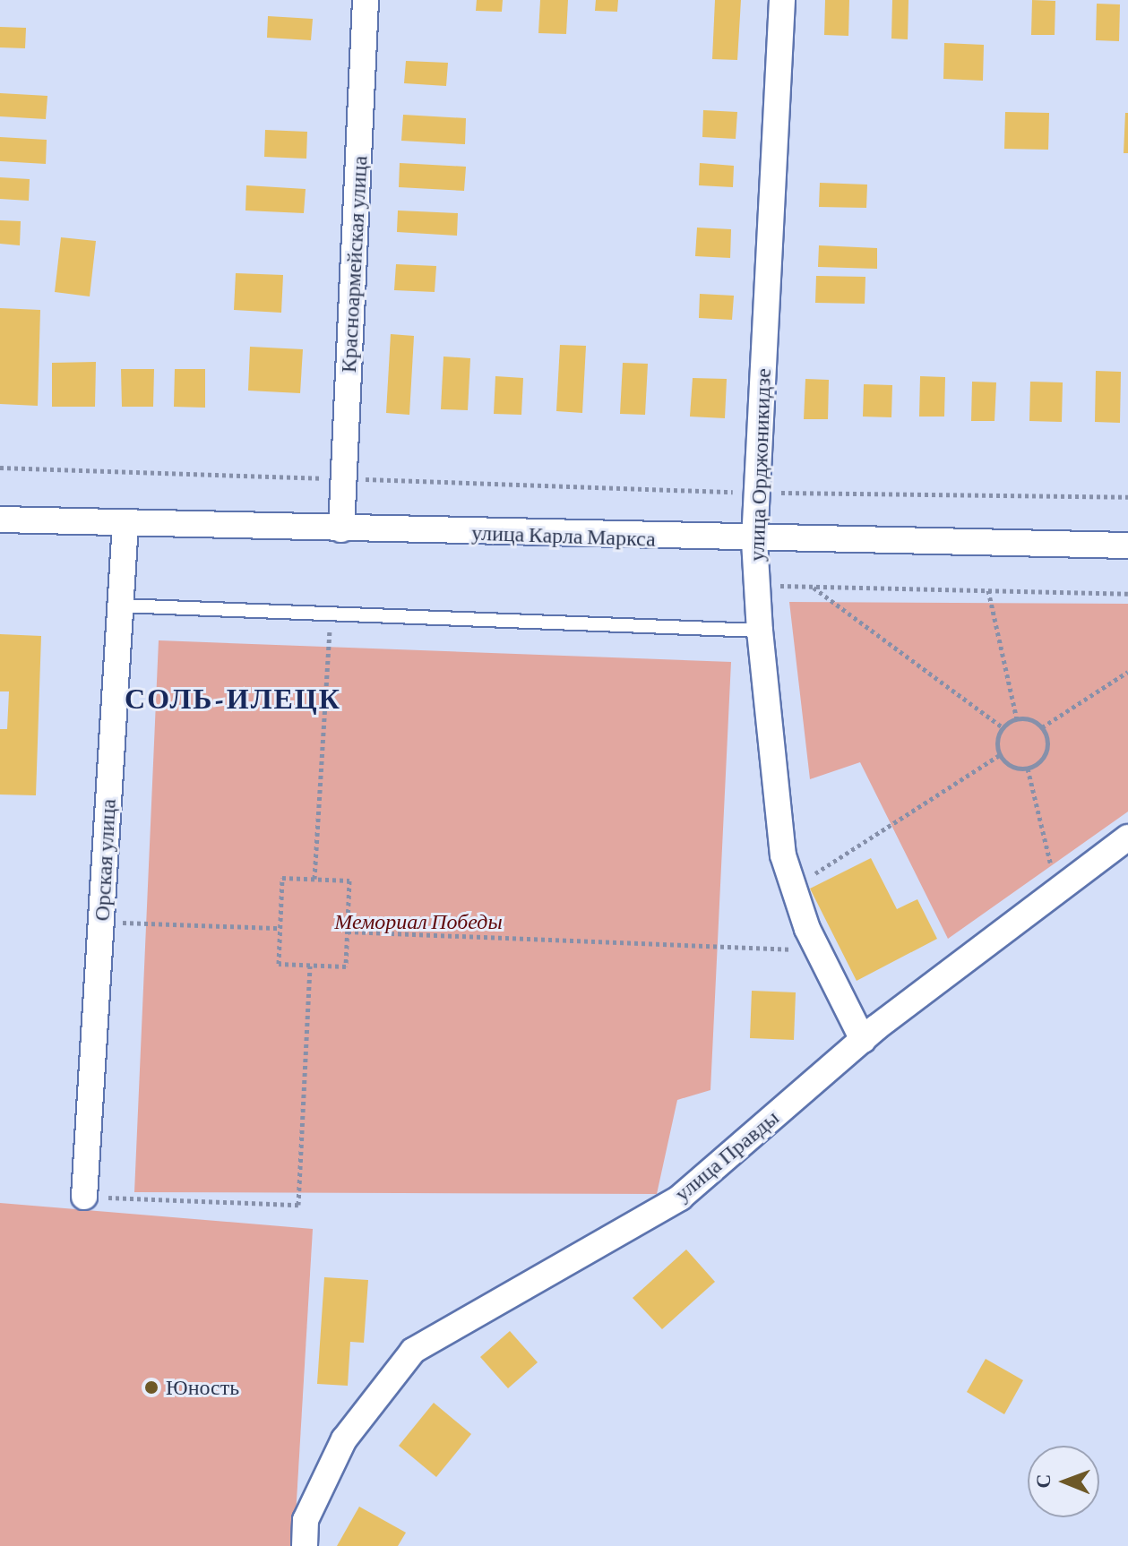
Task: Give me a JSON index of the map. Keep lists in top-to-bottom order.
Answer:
{
  "streets": {
    "street": [
      "Красноармейская улица",
      "улица Орджоникидзе",
      "улица Карла Маркса",
      "Орская улица",
      "улица Правды"
    ]
  },
  "crossings": [
    ["Красноармейская улица", "улица Карла Маркса"],
    ["улица Орджоникидзе", "улица Карла Маркса"],
    ["улица Орджоникидзе", "улица Правды"],
    ["улица Карла Маркса", "Орская улица"]
  ],
  "districts": ["СОЛЬ-ИЛЕЦК"],
  "parks": ["Мемориал Победы"],
  "places": ["Юность"],
  "north": "left"
}
